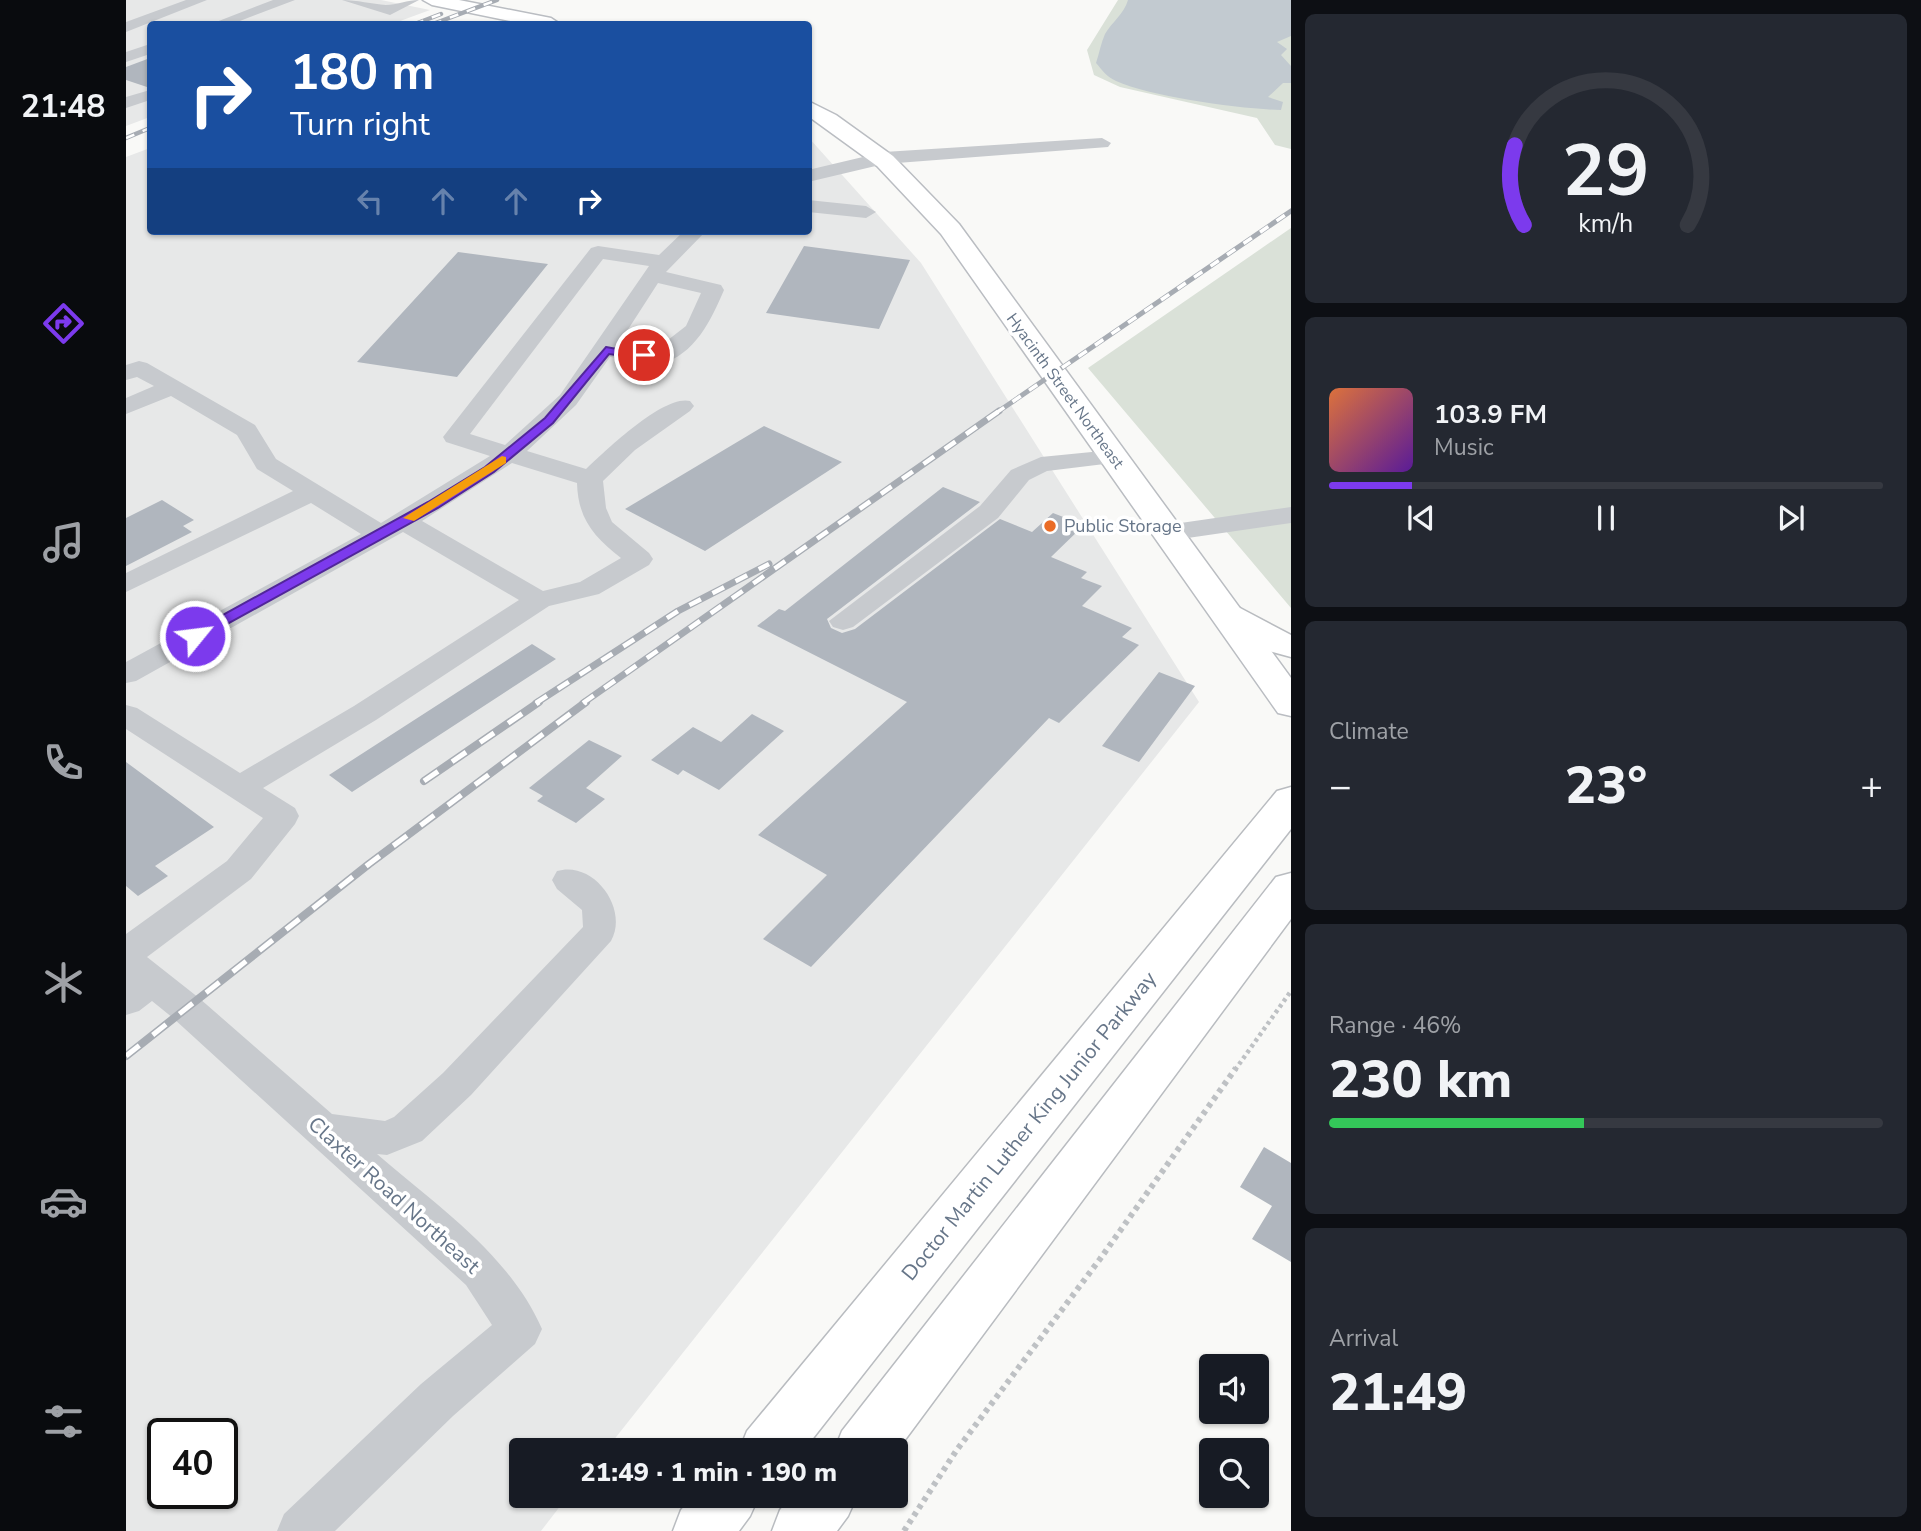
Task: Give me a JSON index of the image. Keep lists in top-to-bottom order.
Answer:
{
  "streets": {
    "main road": ["Hyacinth Street Northeast", "Doctor Martin Luther King Junior Parkway"],
    "street": ["Claxter Road Northeast"]
  },
  "places": ["Public Storage"],
  "page": {
    "tabs": "21:48",
    "turn": ["180 m", "Turn right"],
    "song": ["103.9 FM", "Music"],
    "tile": [
      "Climate",
      ["Range · 46%", "230 km"],
      ["Arrival", "21:49"]
    ],
    "heat": ["−", "23°", "+"],
    "limit": "40",
    "trip": "21:49 · 1 min · 190 m",
    "gauge": ["29", "km/h"]
  }
}
